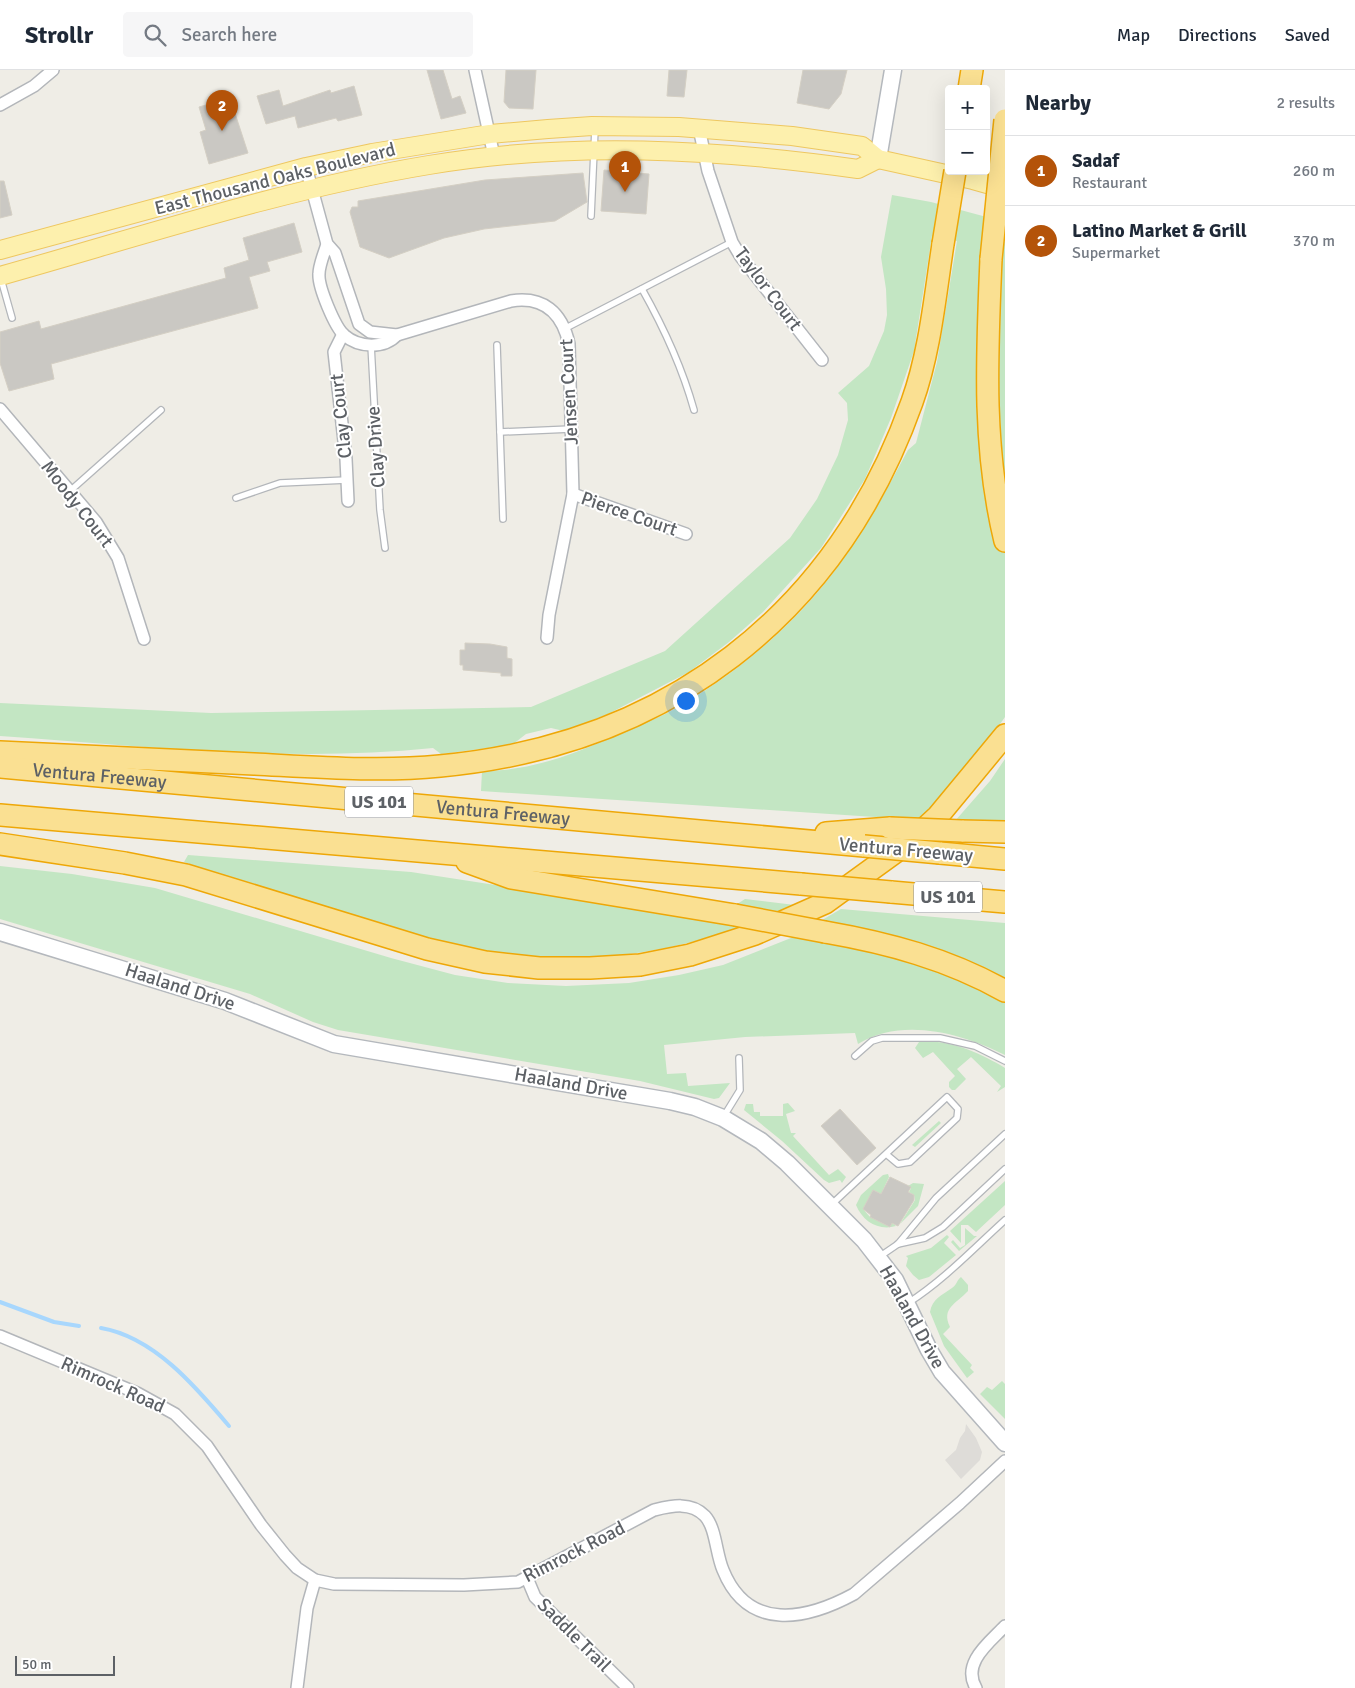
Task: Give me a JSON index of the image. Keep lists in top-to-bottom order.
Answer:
{
  "streets": {
    "highway": ["Ventura Freeway", "US 101"],
    "main road": ["East Thousand Oaks Boulevard"],
    "street": [
      "Taylor Court",
      "Jensen Court",
      "Clay Court",
      "Moody Court",
      "Pierce Court",
      "Haaland Drive",
      "Rimrock Road",
      "Saddle Trail"
    ],
    "lane": ["Clay Drive"]
  },
  "crossings": [
    ["East Thousand Oaks Boulevard", "Taylor Court"],
    ["Jensen Court", "Pierce Court"],
    ["Rimrock Road", "Saddle Trail"]
  ],
  "scale_bar": "50 m",
  "page": {
    "header": "Strollr",
    "search": "Search here",
    "nav": ["Map", "Directions", "Saved"],
    "heading": ["Nearby", "2 results"],
    "map_buttons": ["+", "−"],
    "pins": ["2", "1"],
    "list": [
      {
        "mark": "1",
        "name": "Sadaf",
        "note": "Restaurant",
        "value": "260 m"
      },
      {
        "mark": "2",
        "name": "Latino Market & Grill",
        "note": "Supermarket",
        "value": "370 m"
      }
    ],
    "scale": "50 m"
  }
}
